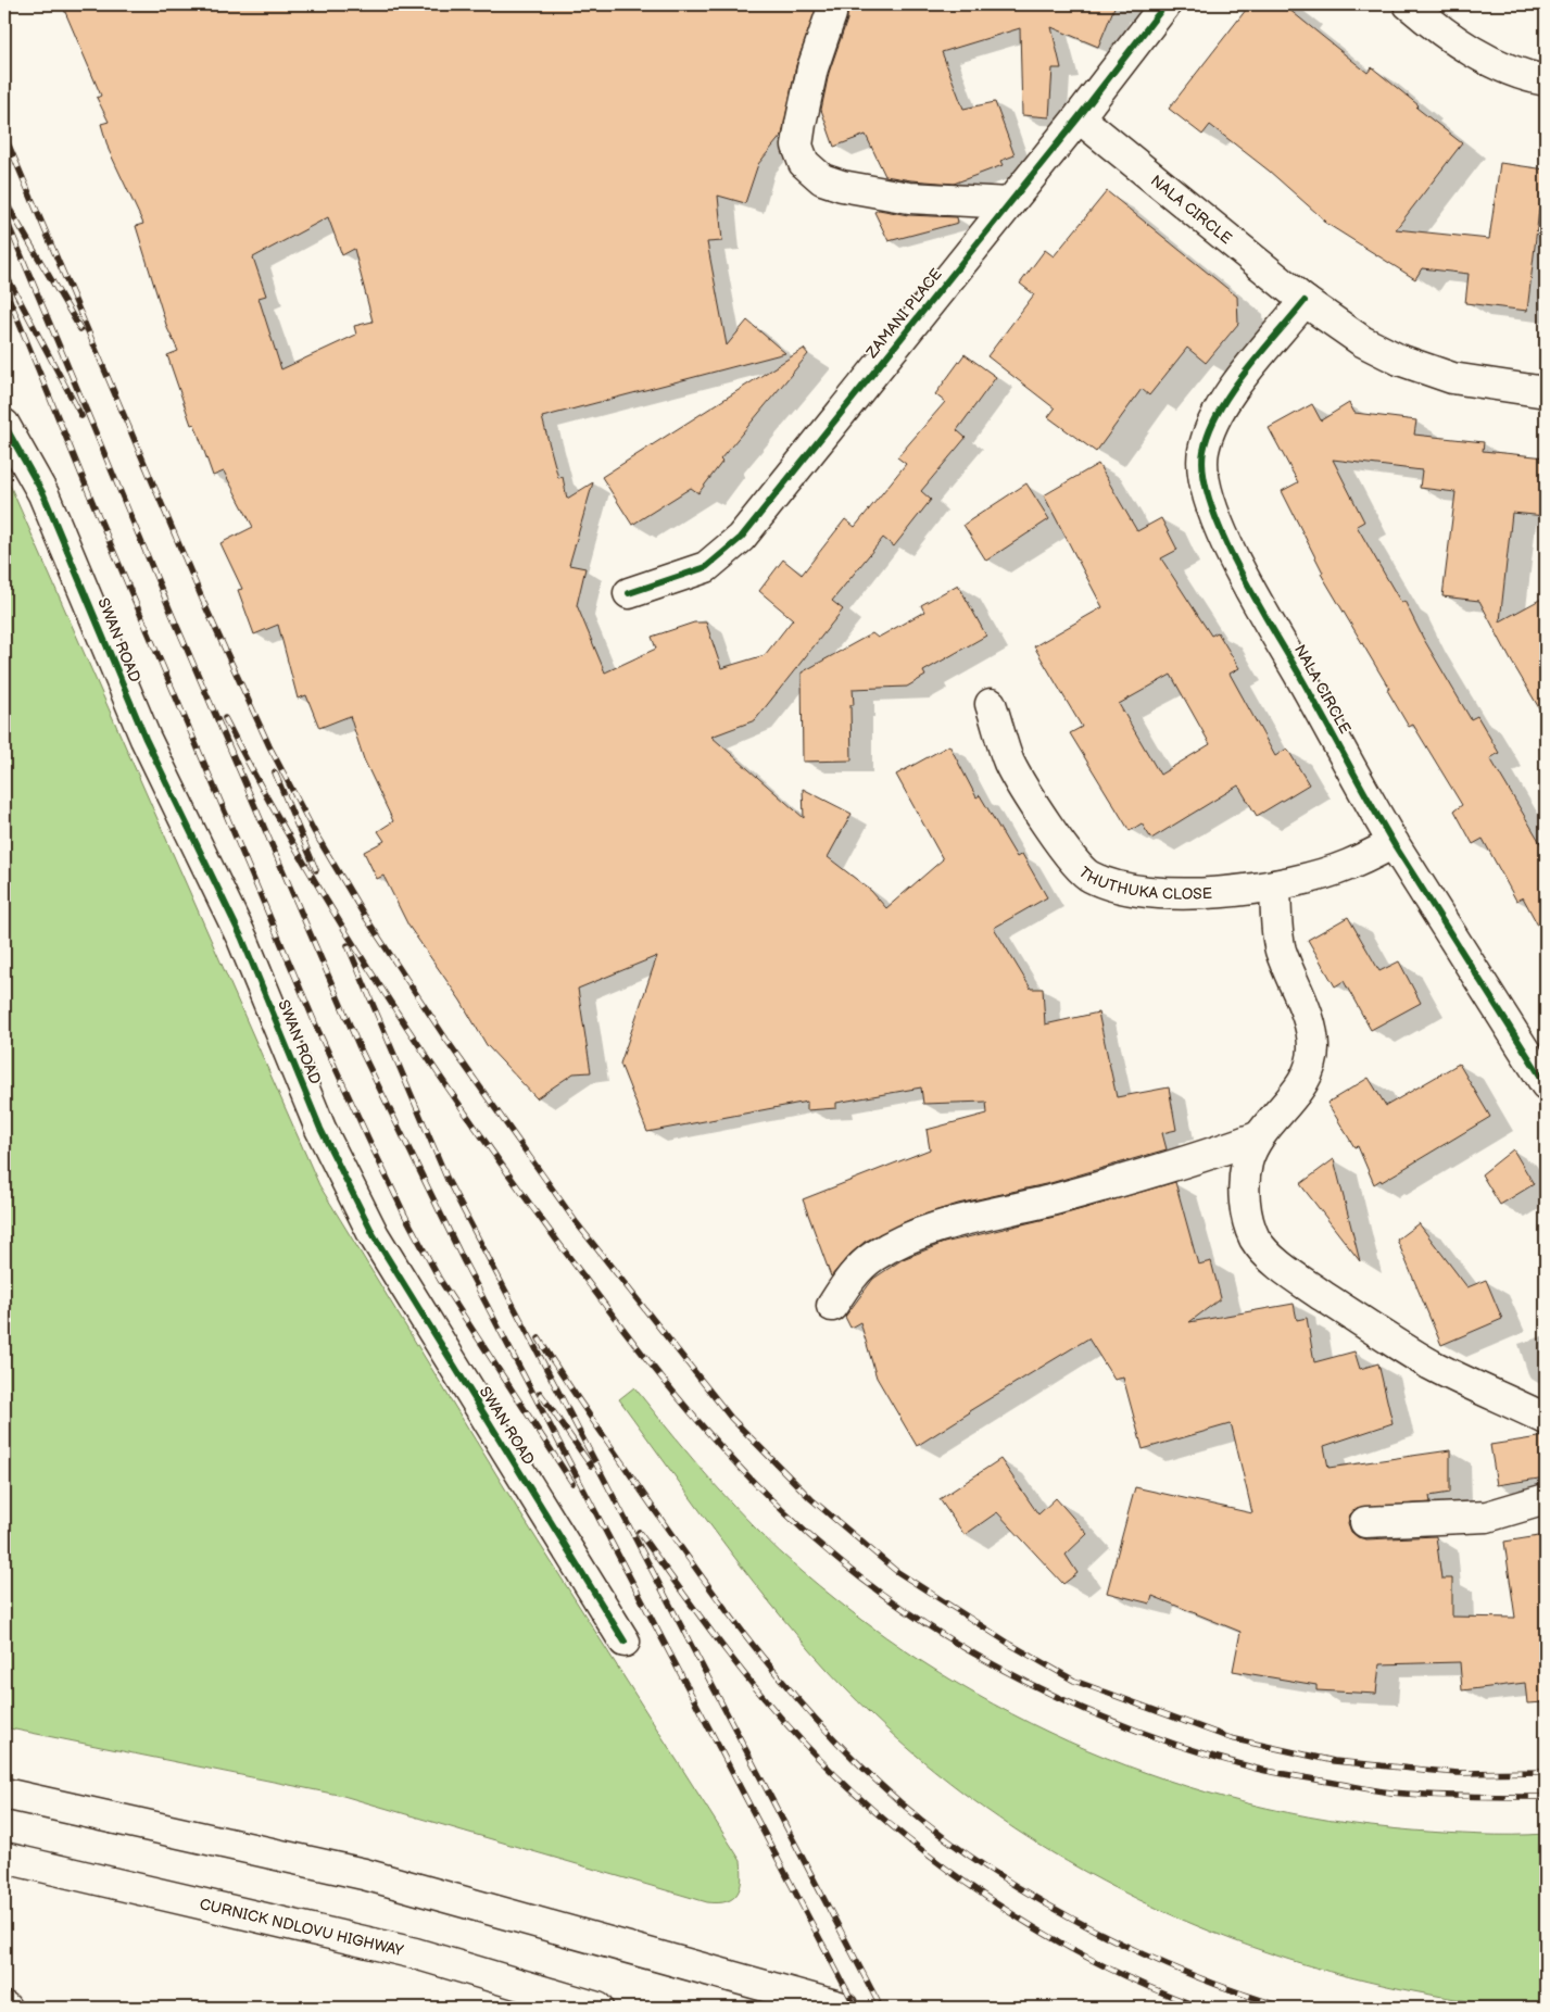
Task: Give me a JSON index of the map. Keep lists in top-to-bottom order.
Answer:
{
  "streets": {
    "street": [
      "NALA CIRCLE",
      "ZAMANI PLACE",
      "SWAN ROAD",
      "THUTHUKA CLOSE",
      "CURNICK NDLOVU HIGHWAY"
    ]
  },
  "crossings": [
    ["NALA CIRCLE", "ZAMANI PLACE"],
    ["NALA CIRCLE", "THUTHUKA CLOSE"]
  ]
}
